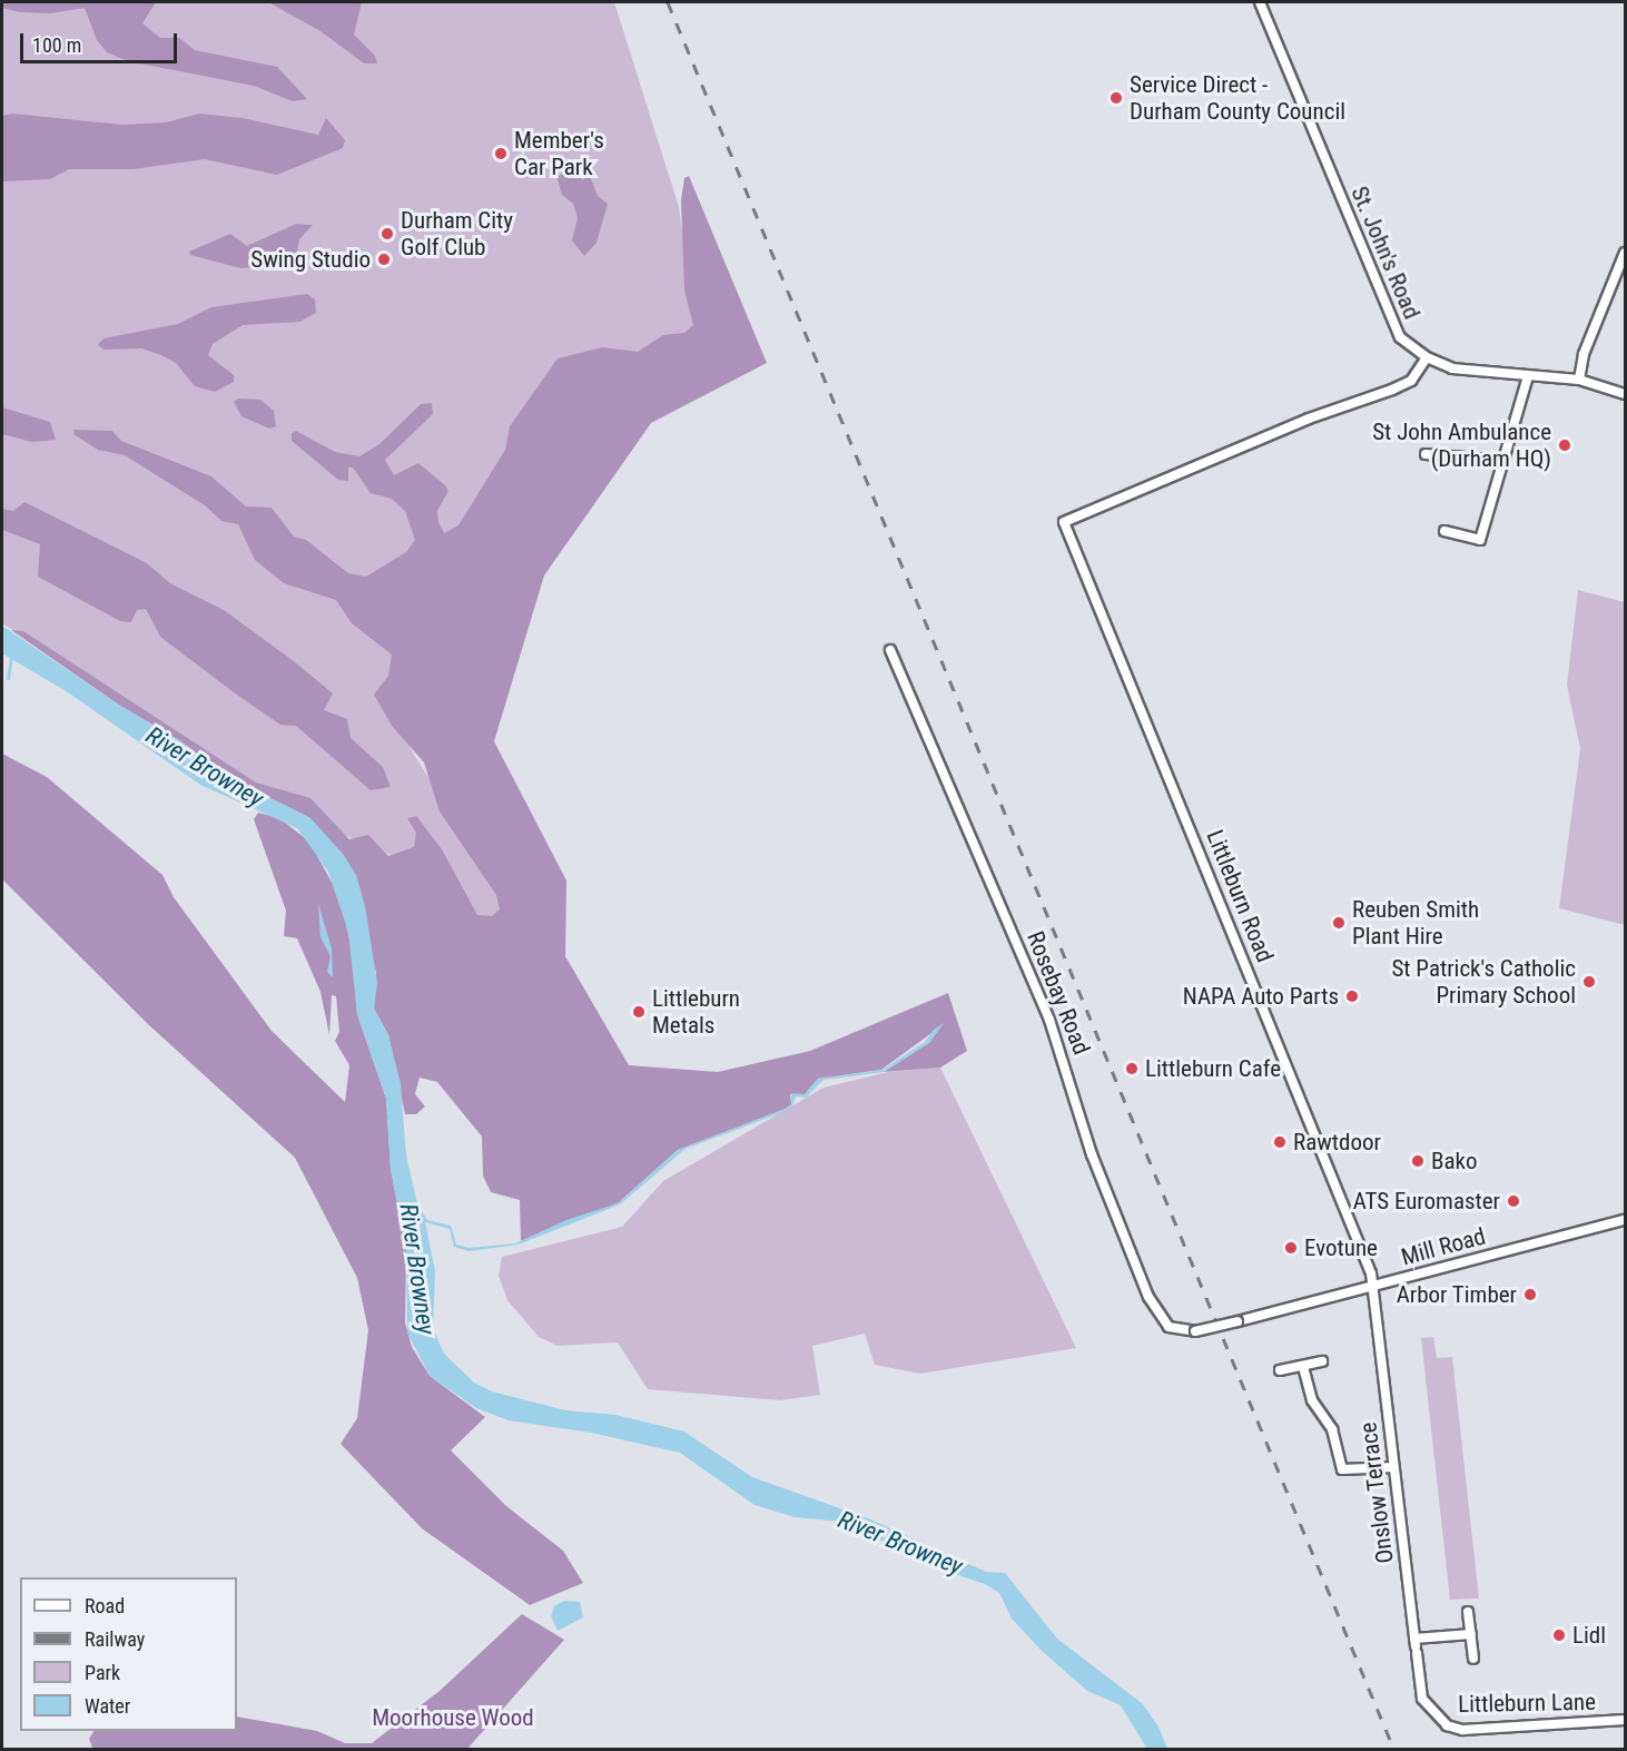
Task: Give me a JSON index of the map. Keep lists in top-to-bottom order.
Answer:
{
  "streets": {
    "street": [
      "St. John's Road",
      "Littleburn Road",
      "Rosebay Road",
      "Mill Road",
      "Onslow Terrace",
      "Littleburn Lane"
    ]
  },
  "crossings": [
    ["St. John's Road", "Littleburn Road"],
    ["Littleburn Road", "Mill Road"],
    ["Littleburn Road", "Onslow Terrace"],
    ["Rosebay Road", "Mill Road"],
    ["Mill Road", "Onslow Terrace"],
    ["Onslow Terrace", "Littleburn Lane"]
  ],
  "water": ["River Browney"],
  "parks": ["Moorhouse Wood"],
  "places": [
    "Service Direct - Durham County Council",
    "Member's Car Park",
    "Durham City Golf Club",
    "Swing Studio",
    "St John Ambulance (Durham HQ)",
    "Reuben Smith Plant Hire",
    "St Patrick's Catholic Primary School",
    "NAPA Auto Parts",
    "Littleburn Metals",
    "Littleburn Cafe",
    "Rawtdoor",
    "Bako",
    "ATS Euromaster",
    "Evotune",
    "Arbor Timber",
    "Lidl"
  ],
  "legend": [
    "Road",
    "Railway",
    "Park",
    "Water"
  ],
  "scale_bar": "100 m"
}
